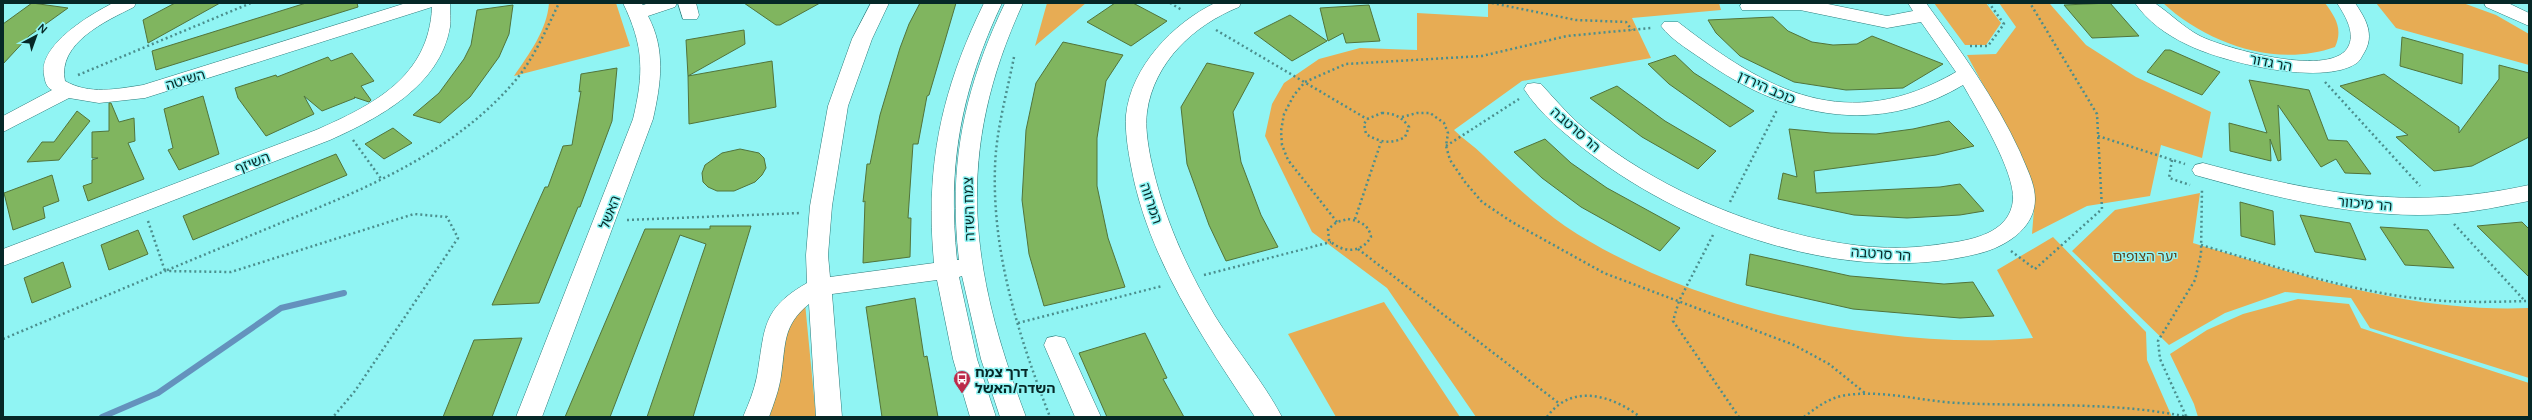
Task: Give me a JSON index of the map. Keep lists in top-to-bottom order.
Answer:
{
  "streets": {
    "street": [
      "הר גדור",
      "השיטה",
      "כוכב הירדן",
      "הר סרטבה",
      "השיזף",
      "המרווה",
      "הר מיכוור",
      "צמח השדה",
      "האשל"
    ]
  },
  "crossings": [
    ["כוכב הירדן", "הר סרטבה"]
  ],
  "parks": ["יער הצופים"],
  "places": {
    "bus stop": ["דרך צמח השדה/האשל"]
  },
  "north": "top right"
}
